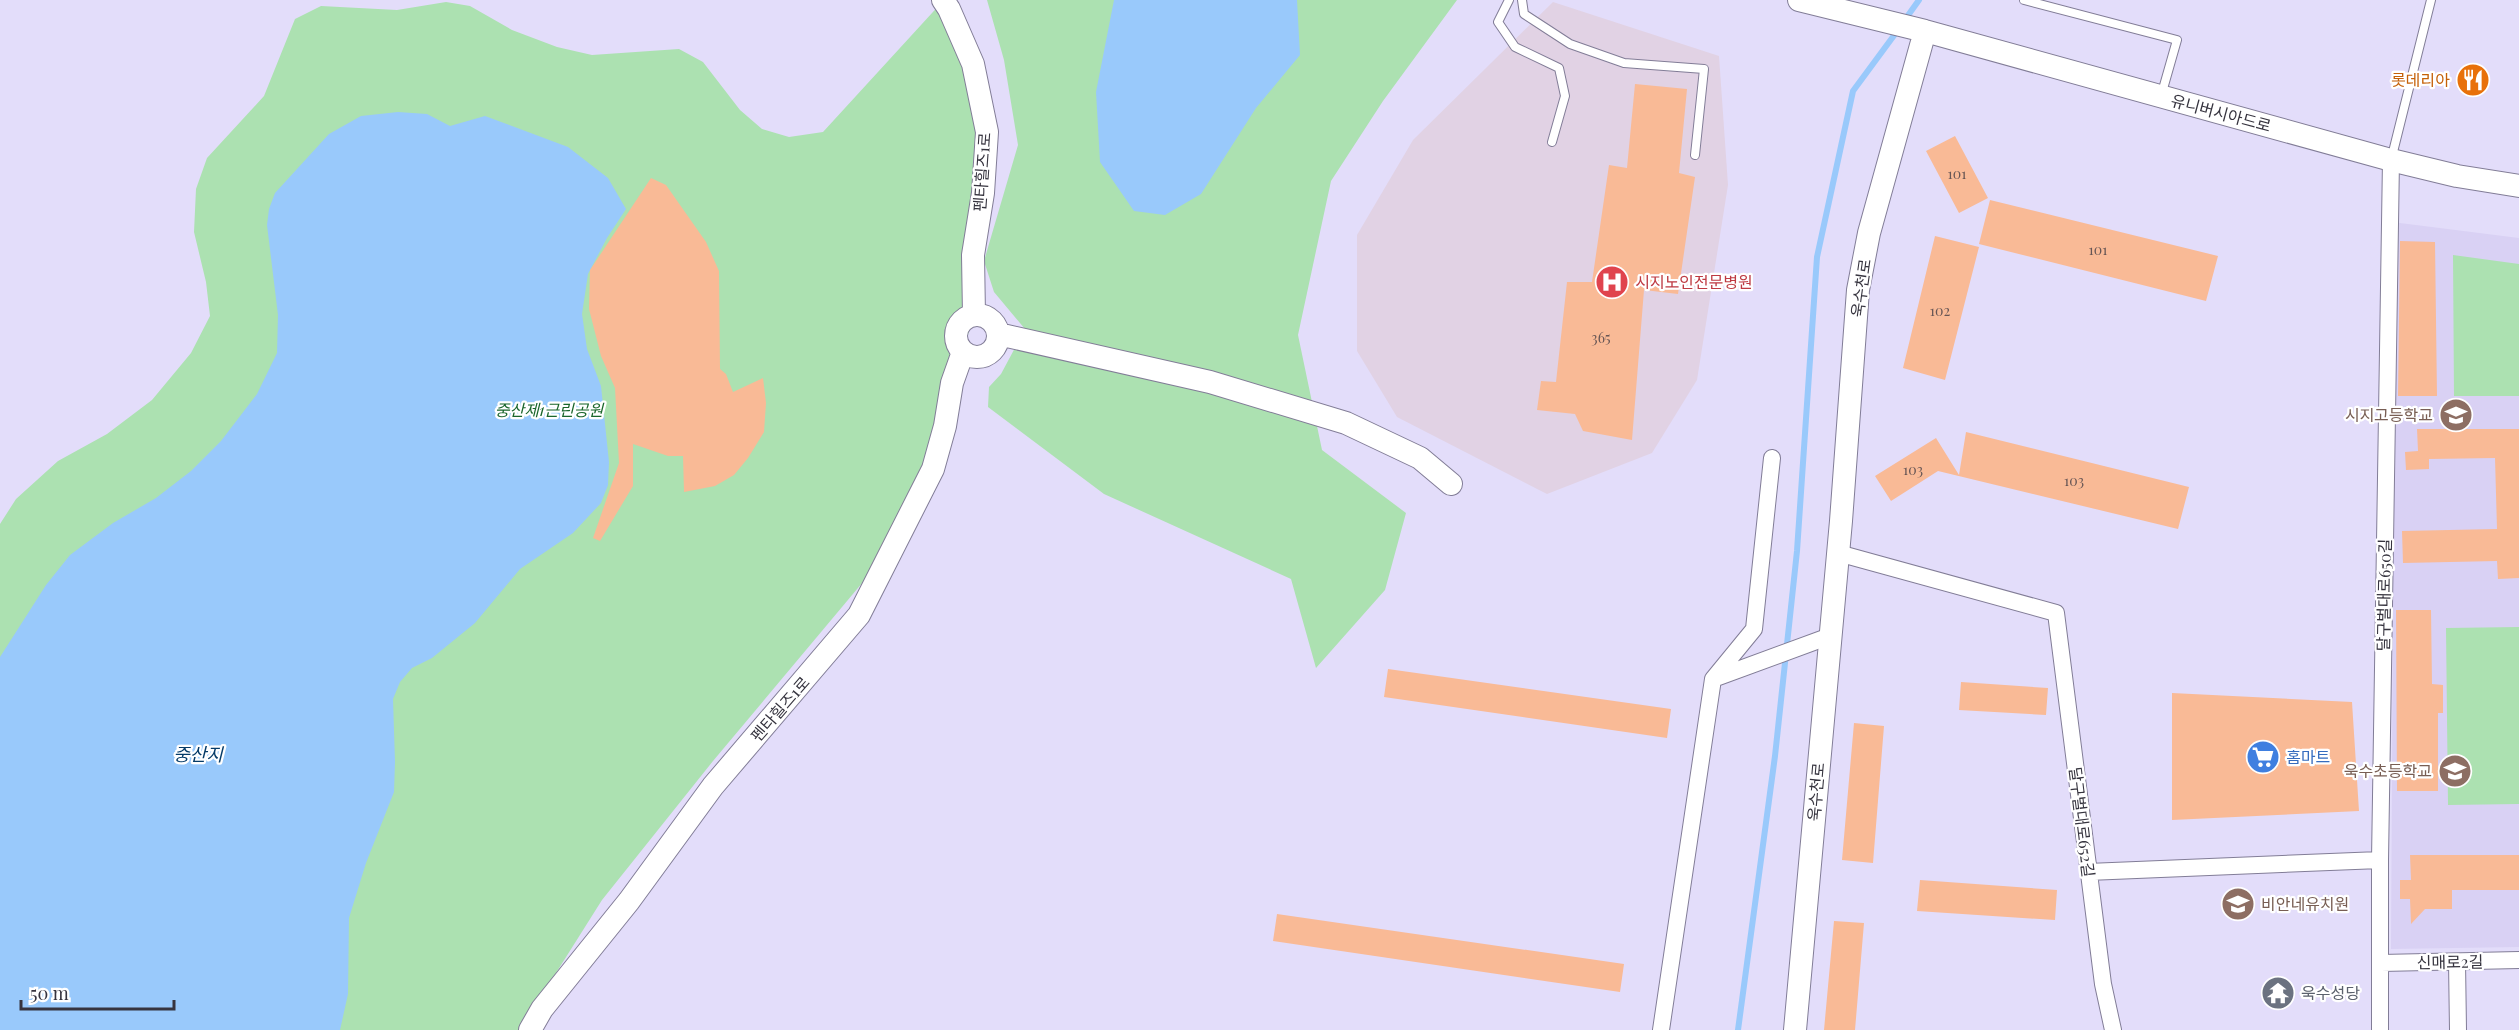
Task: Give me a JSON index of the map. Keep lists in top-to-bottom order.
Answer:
{
  "streets": {
    "main road": ["유니버시아드로", "펜타힐즈1로", "욱수천로"],
    "street": ["달구벌대로650길", "달구벌대로652길", "신매로2길"]
  },
  "crossings": [
    ["유니버시아드로", "욱수천로"],
    ["유니버시아드로", "달구벌대로650길"],
    ["욱수천로", "달구벌대로652길"],
    ["달구벌대로650길", "신매로2길"]
  ],
  "water": ["중산지"],
  "parks": ["중산제1근린공원"],
  "places": {
    "restaurant": ["롯데리아"],
    "hospital": ["시지노인전문병원"],
    "school or university": ["시지고등학교", "욱수초등학교", "비안네유치원"],
    "supermarket": ["홈마트"],
    "temple": ["욱수성당"]
  },
  "house_numbers": [
    "101",
    "101",
    "102",
    "365",
    "103",
    "103"
  ],
  "scale_bar": "50 m"
}
